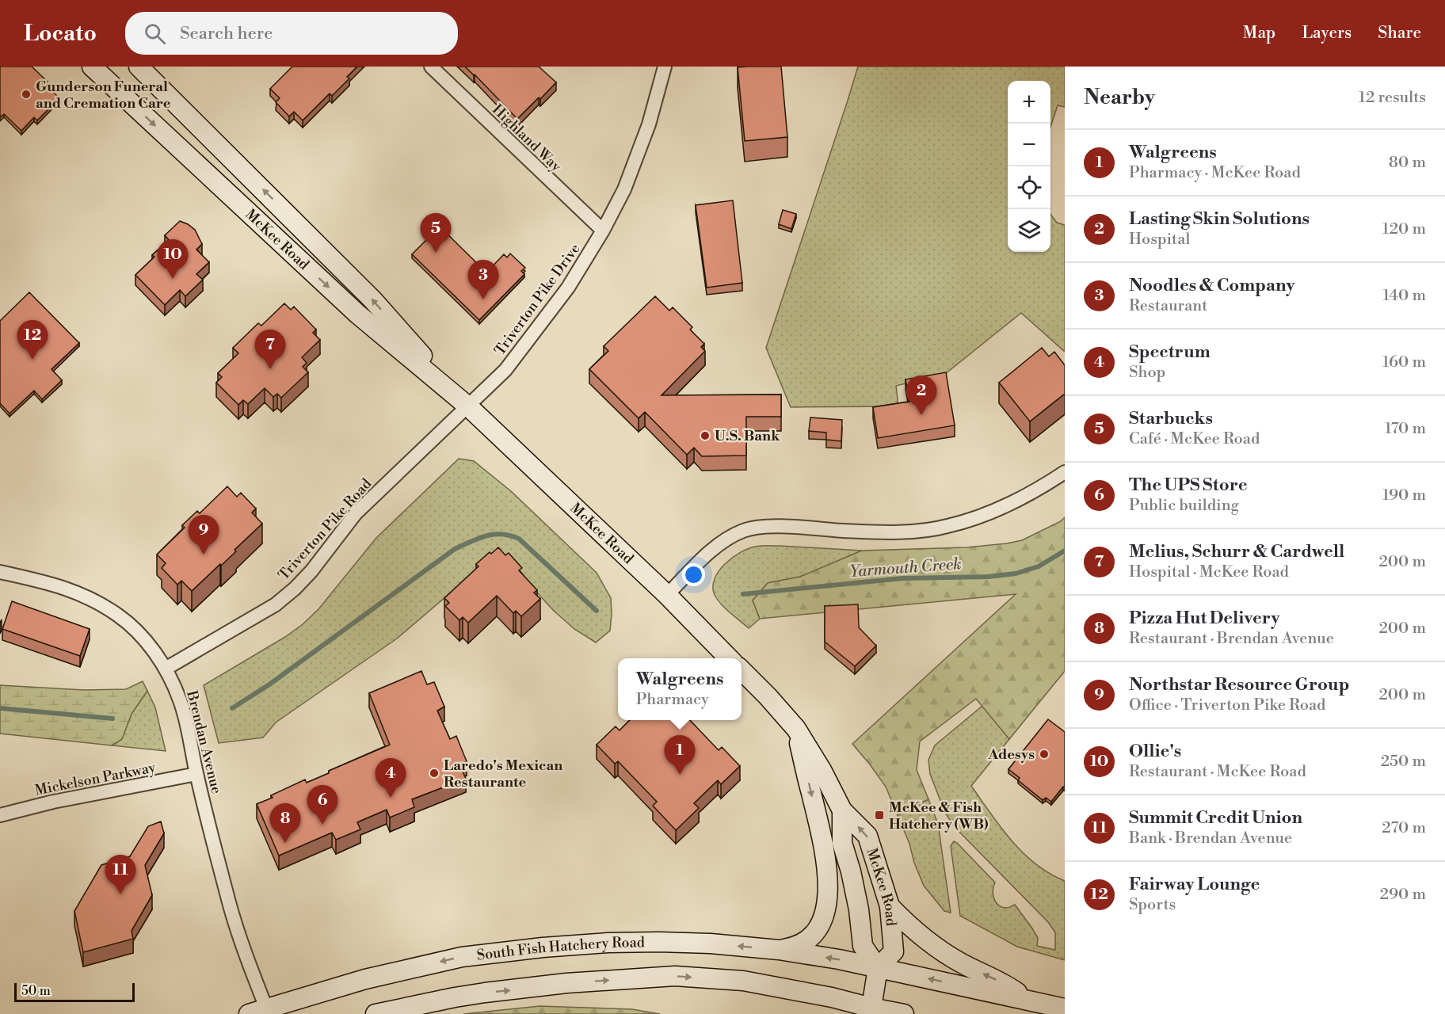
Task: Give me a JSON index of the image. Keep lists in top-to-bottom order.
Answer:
{
  "streets": {
    "main road": ["McKee Road", "South Fish Hatchery Road"],
    "street": [
      "Highland Way",
      "Triverton Pike Drive",
      "Triverton Pike Road",
      "Brendan Avenue",
      "Mickelson Parkway"
    ]
  },
  "crossings": [
    ["Highland Way", "Triverton Pike Drive"],
    ["McKee Road", "Triverton Pike Drive"],
    ["McKee Road", "Triverton Pike Road"],
    ["McKee Road", "South Fish Hatchery Road"],
    ["Triverton Pike Drive", "Triverton Pike Road"],
    ["Triverton Pike Road", "Brendan Avenue"],
    ["Brendan Avenue", "Mickelson Parkway"],
    ["Brendan Avenue", "South Fish Hatchery Road"]
  ],
  "water": ["Yarmouth Creek"],
  "places": {
    "other": [
      "Gunderson Funeral and Cremation Care",
      "U.S. Bank",
      "Adesys",
      "Laredo's Mexican Restaurante"
    ],
    "transit": ["McKee & Fish Hatchery (WB)"]
  },
  "scale_bar": "50 m",
  "page": {
    "header": "Locato",
    "search": "Search here",
    "nav": ["Map", "Layers", "Share"],
    "heading": ["Nearby", "12 results"],
    "map_buttons": ["+", "−"],
    "list": [
      {
        "mark": "1",
        "name": "Walgreens",
        "note": "Pharmacy · McKee Road",
        "value": "80 m"
      },
      {
        "mark": "2",
        "name": "Lasting Skin Solutions",
        "note": "Hospital",
        "value": "120 m"
      },
      {
        "mark": "3",
        "name": "Noodles & Company",
        "note": "Restaurant",
        "value": "140 m"
      },
      {
        "mark": "4",
        "name": "Spectrum",
        "note": "Shop",
        "value": "160 m"
      },
      {
        "mark": "5",
        "name": "Starbucks",
        "note": "Café · McKee Road",
        "value": "170 m"
      },
      {
        "mark": "6",
        "name": "The UPS Store",
        "note": "Public building",
        "value": "190 m"
      },
      {
        "mark": "7",
        "name": "Melius, Schurr & Cardwell",
        "note": "Hospital · McKee Road",
        "value": "200 m"
      },
      {
        "mark": "8",
        "name": "Pizza Hut Delivery",
        "note": "Restaurant · Brendan Avenue",
        "value": "200 m"
      },
      {
        "mark": "9",
        "name": "Northstar Resource Group",
        "note": "Office · Triverton Pike Road",
        "value": "200 m"
      },
      {
        "mark": "10",
        "name": "Ollie's",
        "note": "Restaurant · McKee Road",
        "value": "250 m"
      },
      {
        "mark": "11",
        "name": "Summit Credit Union",
        "note": "Bank · Brendan Avenue",
        "value": "270 m"
      },
      {
        "mark": "12",
        "name": "Fairway Lounge",
        "note": "Sports",
        "value": "290 m"
      }
    ],
    "pins": [
      "5",
      "10",
      "3",
      "12",
      "7",
      "2",
      "9",
      "1",
      "4",
      "6",
      "8",
      "11"
    ],
    "popup": ["Walgreens", "Pharmacy"],
    "scale": "50 m"
  }
}
